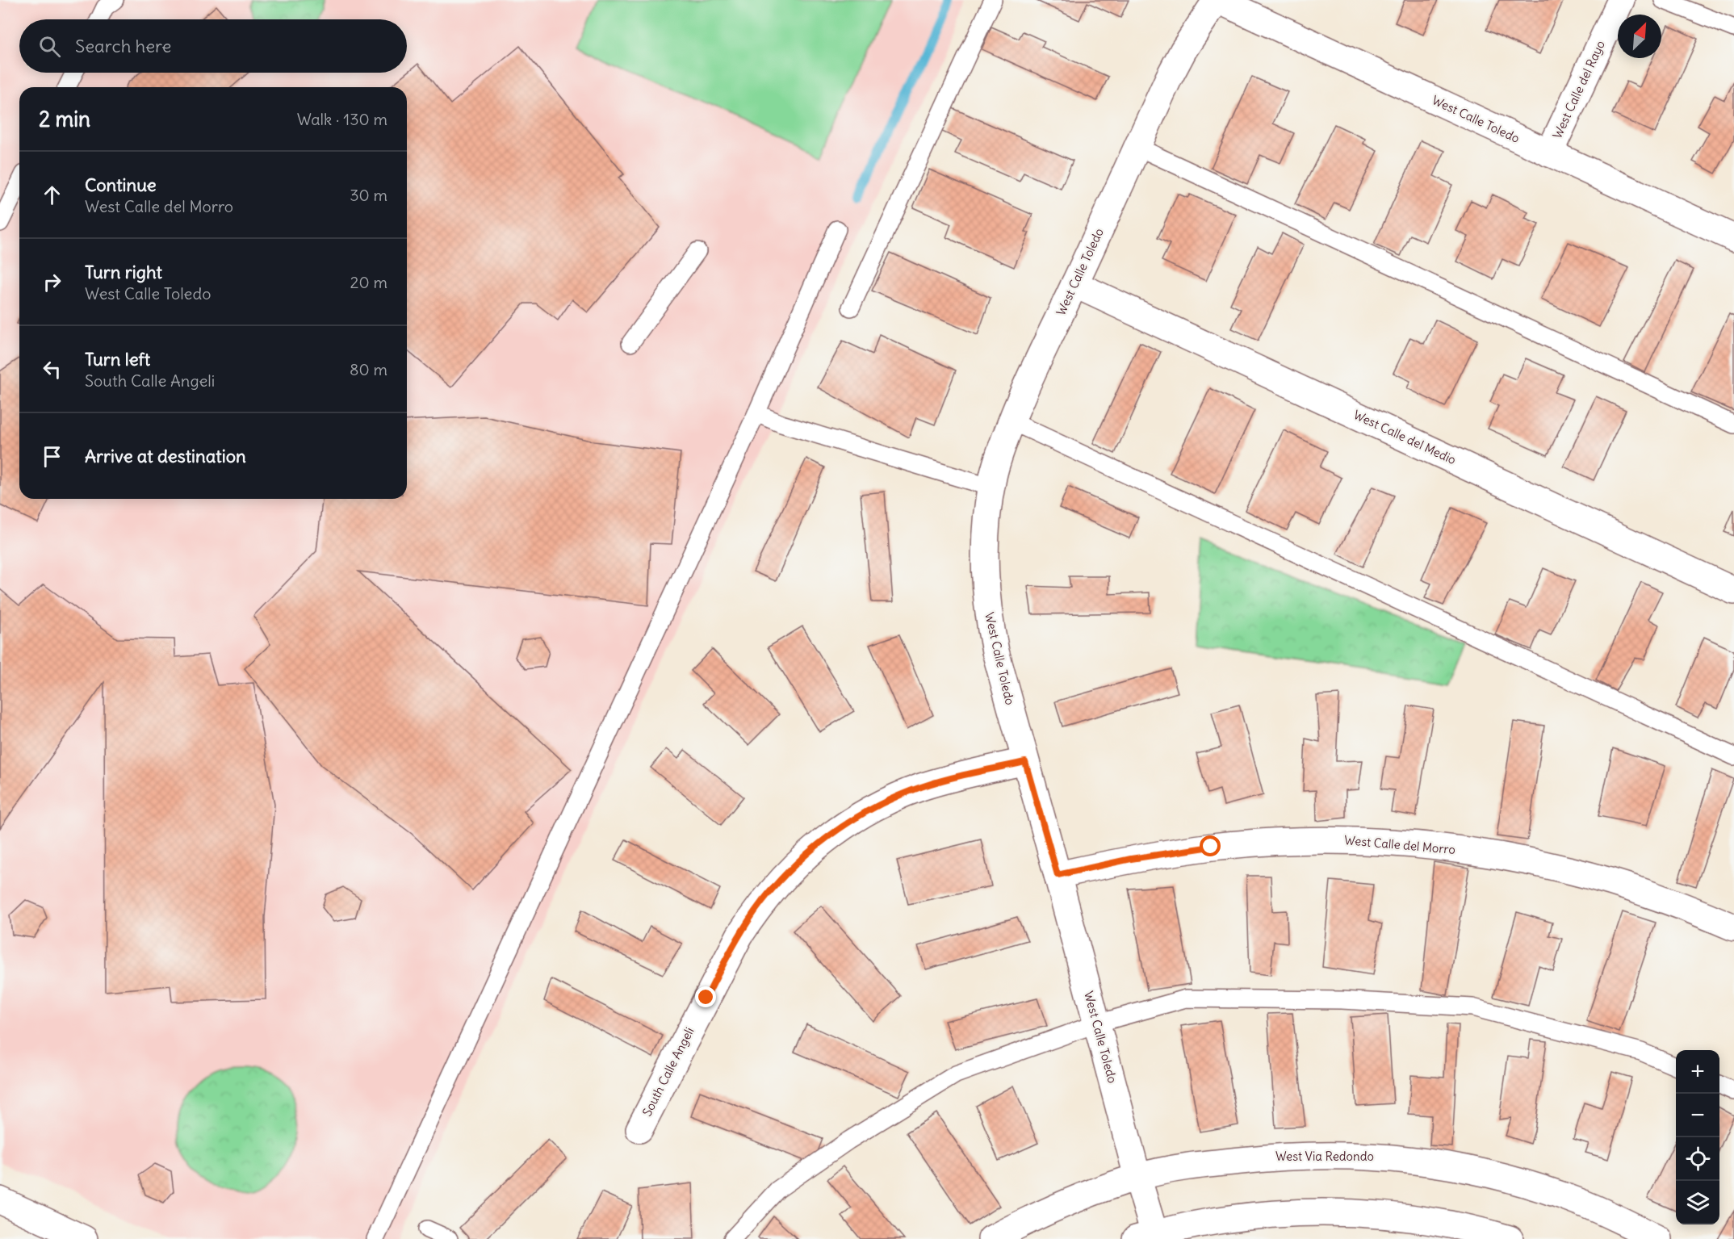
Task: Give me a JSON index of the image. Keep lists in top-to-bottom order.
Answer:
{
  "streets": {
    "street": [
      "West Calle del Rayo",
      "West Calle Toledo",
      "West Calle del Medio",
      "West Calle del Morro",
      "South Calle Angeli",
      "West Via Redondo"
    ]
  },
  "crossings": [
    ["West Calle del Rayo", "West Calle Toledo"],
    ["West Calle Toledo", "West Calle del Medio"],
    ["West Calle Toledo", "West Calle del Morro"],
    ["West Calle Toledo", "South Calle Angeli"],
    ["West Calle Toledo", "West Via Redondo"]
  ],
  "north": "top right",
  "page": {
    "search": "Search here",
    "heading": ["2 min", "Walk · 130 m"],
    "list": [
      ["Continue", "West Calle del Morro", "30 m"],
      ["Turn right", "West Calle Toledo", "20 m"],
      ["Turn left", "South Calle Angeli", "80 m"],
      "Arrive at destination"
    ],
    "map_buttons": ["+", "−"]
  }
}
